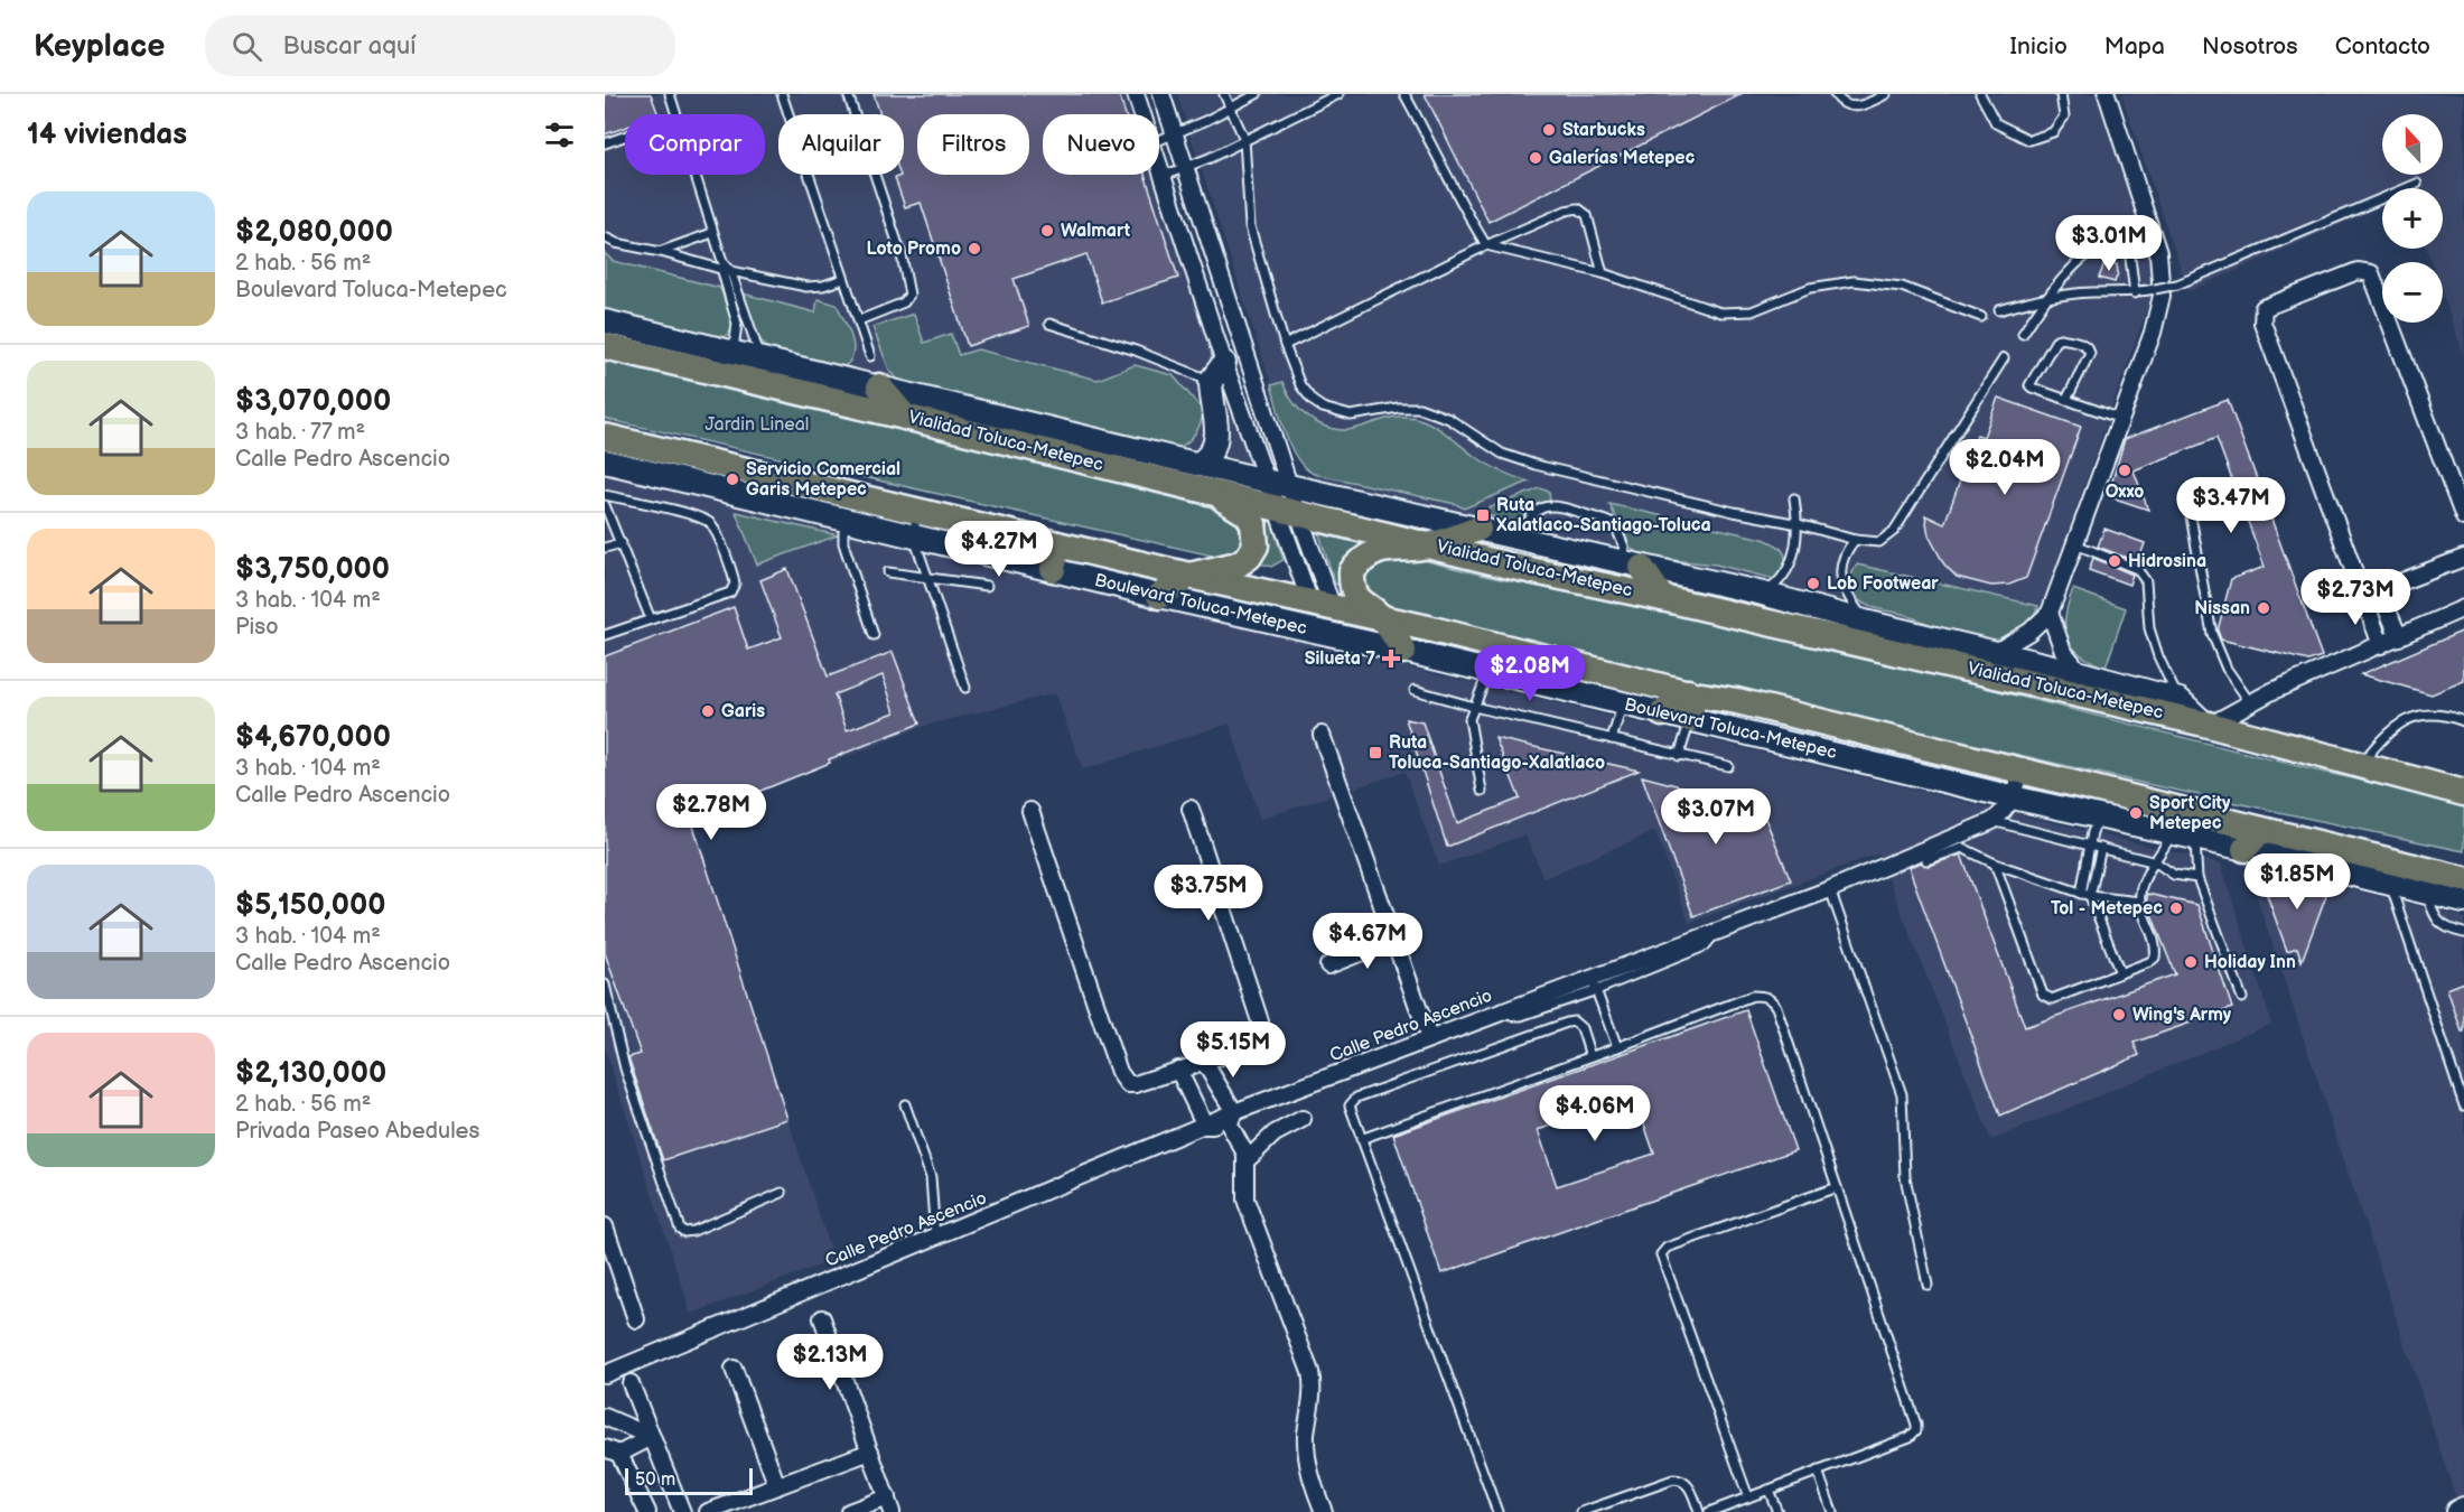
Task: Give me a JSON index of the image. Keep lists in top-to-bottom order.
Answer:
{
  "streets": {
    "highway": ["Vialidad Toluca-Metepec"],
    "main road": ["Boulevard Toluca-Metepec"],
    "street": ["Calle Pedro Ascencio"]
  },
  "crossings": [
    ["Boulevard Toluca-Metepec", "Calle Pedro Ascencio"]
  ],
  "parks": ["Jardin Lineal"],
  "places": {
    "other": [
      "Starbucks",
      "Galerías Metepec",
      "Walmart",
      "Loto Promo",
      "Oxxo",
      "Servicio Comercial Garis Metepec",
      "Hidrosina",
      "Lob Footwear",
      "Nissan",
      "Garis",
      "Sport City Metepec",
      "Tol - Metepec",
      "Holiday Inn",
      "Wing's Army"
    ],
    "transit": ["Ruta Xalatlaco-Santiago-Toluca", "Ruta Toluca-Santiago-Xalatlaco"],
    "health": ["Silueta 7"]
  },
  "scale_bar": "50 m",
  "north": "top",
  "page": {
    "header": "Keyplace",
    "search": "Buscar aquí",
    "nav": [
      "Inicio",
      "Mapa",
      "Nosotros",
      "Contacto"
    ],
    "heading": "14 viviendas",
    "map_buttons": ["+", "−"],
    "chip": [
      "Comprar",
      "Alquilar",
      "Filtros",
      "Nuevo"
    ],
    "list": [
      {
        "name": "$2,080,000",
        "note": "2 hab. · 56 m² · Boulevard Toluca-Metepec"
      },
      {
        "name": "$3,070,000",
        "note": "3 hab. · 77 m² · Calle Pedro Ascencio"
      },
      {
        "name": "$3,750,000",
        "note": "3 hab. · 104 m² · Piso"
      },
      {
        "name": "$4,670,000",
        "note": "3 hab. · 104 m² · Calle Pedro Ascencio"
      },
      {
        "name": "$5,150,000",
        "note": "3 hab. · 104 m² · Calle Pedro Ascencio"
      },
      {
        "name": "$2,130,000",
        "note": "2 hab. · 56 m² · Privada Paseo Abedules"
      }
    ],
    "price": [
      "$3.01M",
      "$2.04M",
      "$3.47M",
      "$4.27M",
      "$2.73M",
      "$2.08M",
      "$2.78M",
      "$3.07M",
      "$1.85M",
      "$3.75M",
      "$4.67M",
      "$5.15M",
      "$4.06M",
      "$2.13M"
    ],
    "scale": "50 m"
  }
}
